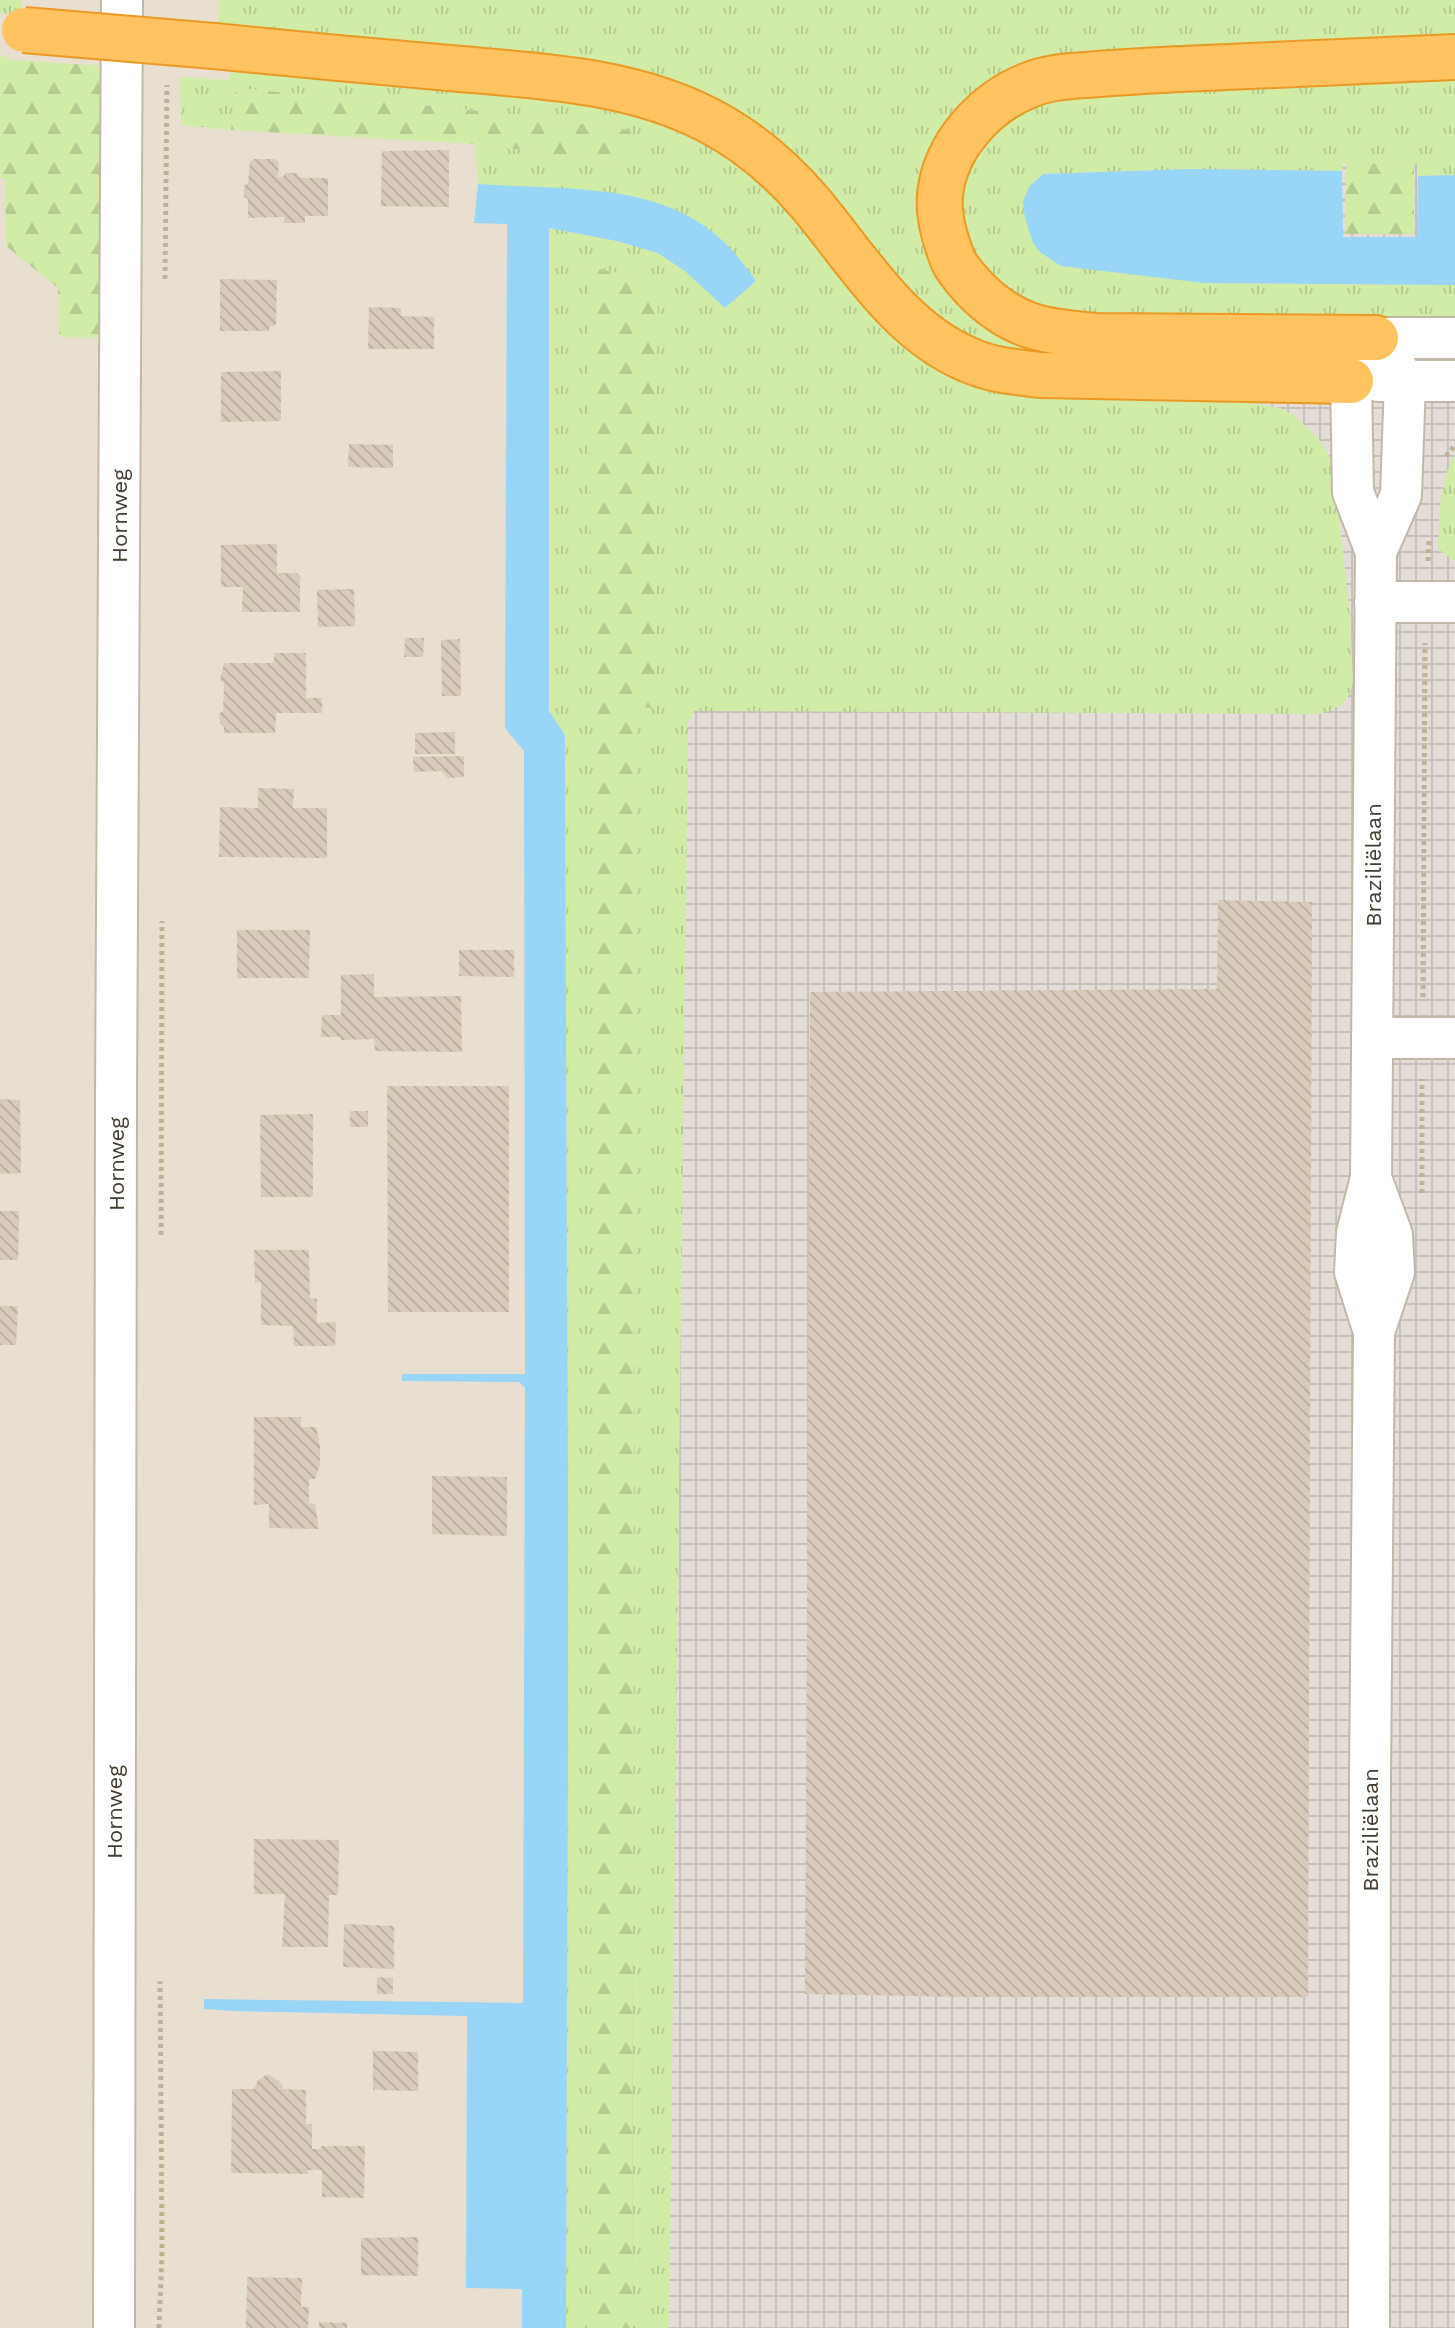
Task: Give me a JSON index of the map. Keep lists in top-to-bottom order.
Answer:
{
  "streets": {
    "street": ["Hornweg", "Braziliëlaan"]
  }
}
